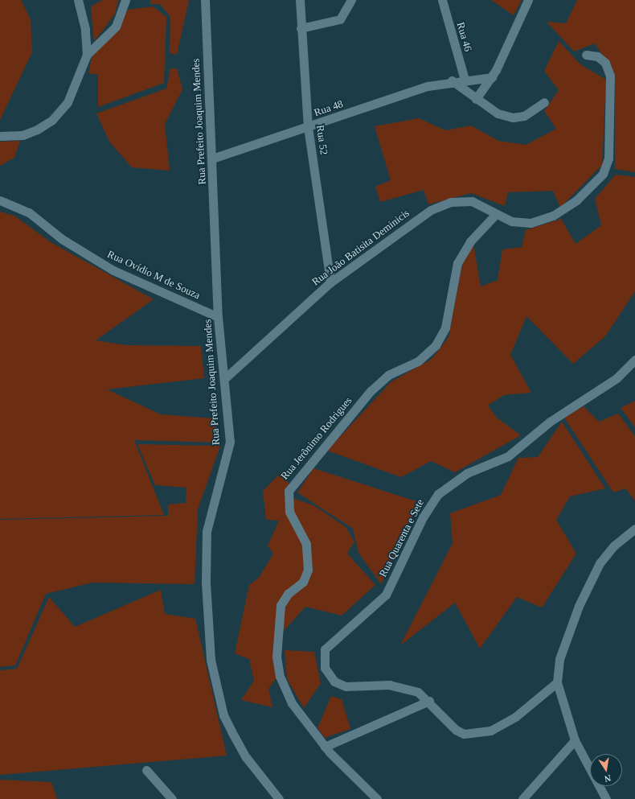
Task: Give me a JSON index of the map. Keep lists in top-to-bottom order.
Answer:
{
  "streets": {
    "street": [
      "Rua 46",
      "Rua 48",
      "Rua Prefeito Joaquim Mendes",
      "Rua 52",
      "Rua João Batisita Deminicis",
      "Rua Ovídio M de Souza",
      "Rua Jerônimo Rodrigues",
      "Rua Quarenta e Sete"
    ]
  },
  "crossings": [
    ["Rua 46", "Rua 48"],
    ["Rua 48", "Rua Prefeito Joaquim Mendes"],
    ["Rua 48", "Rua 52"],
    ["Rua Prefeito Joaquim Mendes", "Rua João Batisita Deminicis"],
    ["Rua Prefeito Joaquim Mendes", "Rua Ovídio M de Souza"],
    ["Rua 52", "Rua João Batisita Deminicis"],
    ["Rua João Batisita Deminicis", "Rua Jerônimo Rodrigues"]
  ],
  "north": "bottom"
}
